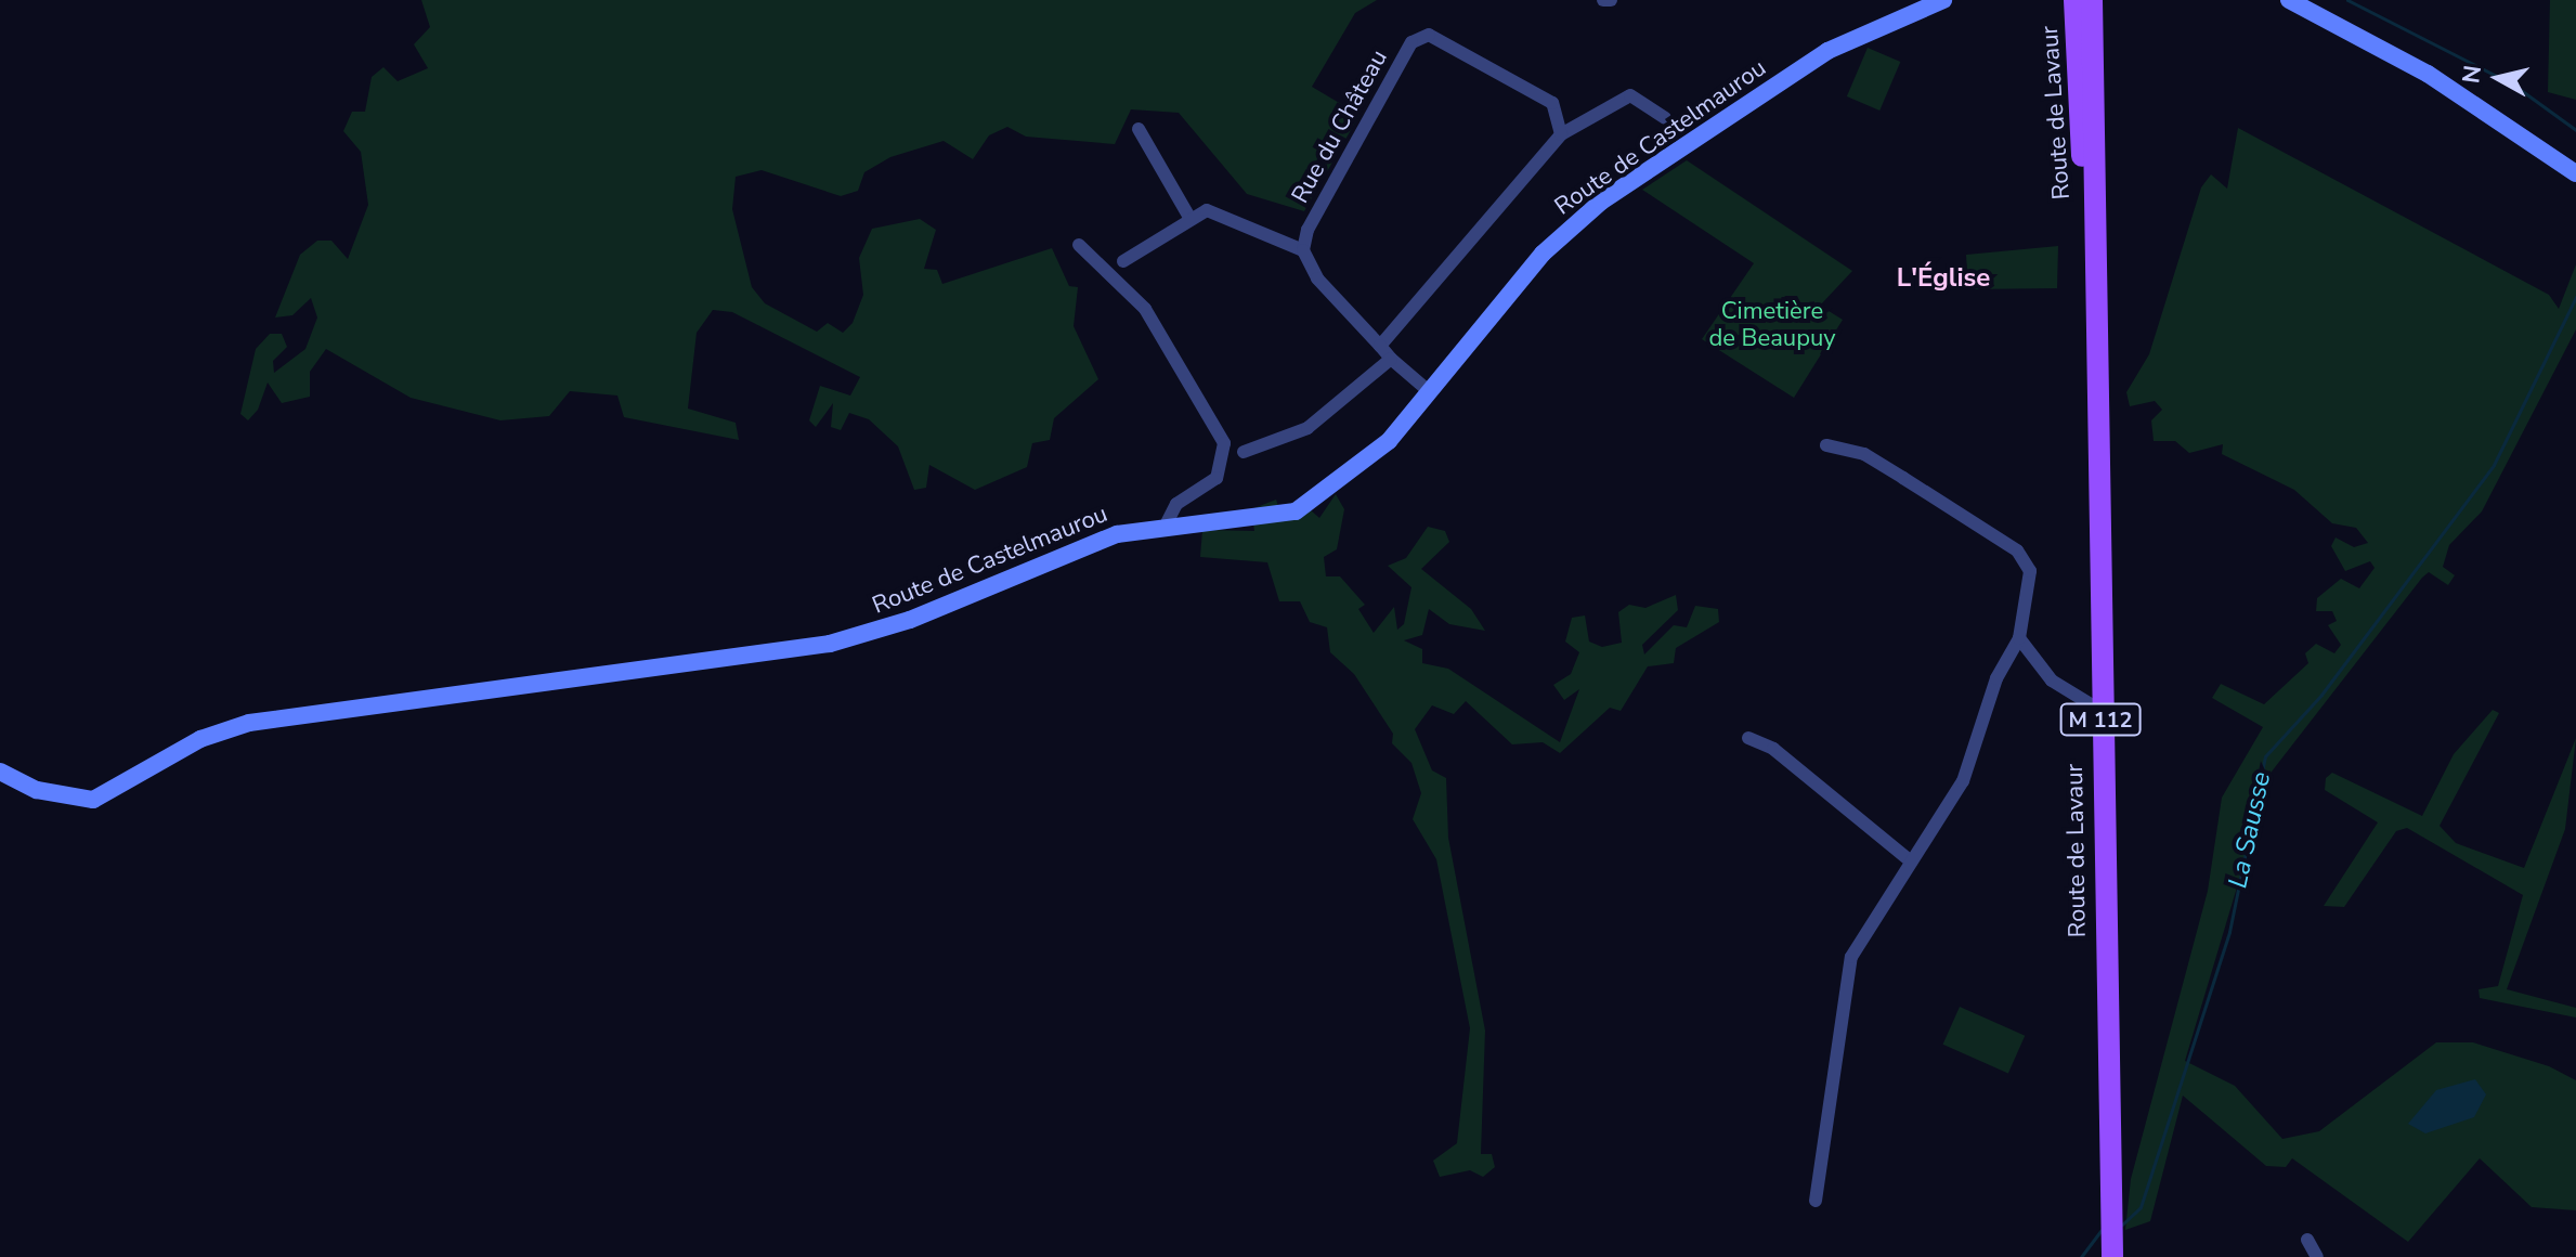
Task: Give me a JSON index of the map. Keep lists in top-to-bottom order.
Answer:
{
  "streets": {
    "main road": ["Route de Lavaur", "M 112"],
    "street": ["Rue du Château", "Route de Castelmaurou"]
  },
  "districts": ["L'Église"],
  "water": ["La Sausse"],
  "parks": ["Cimetière de Beaupuy"],
  "north": "left"
}
